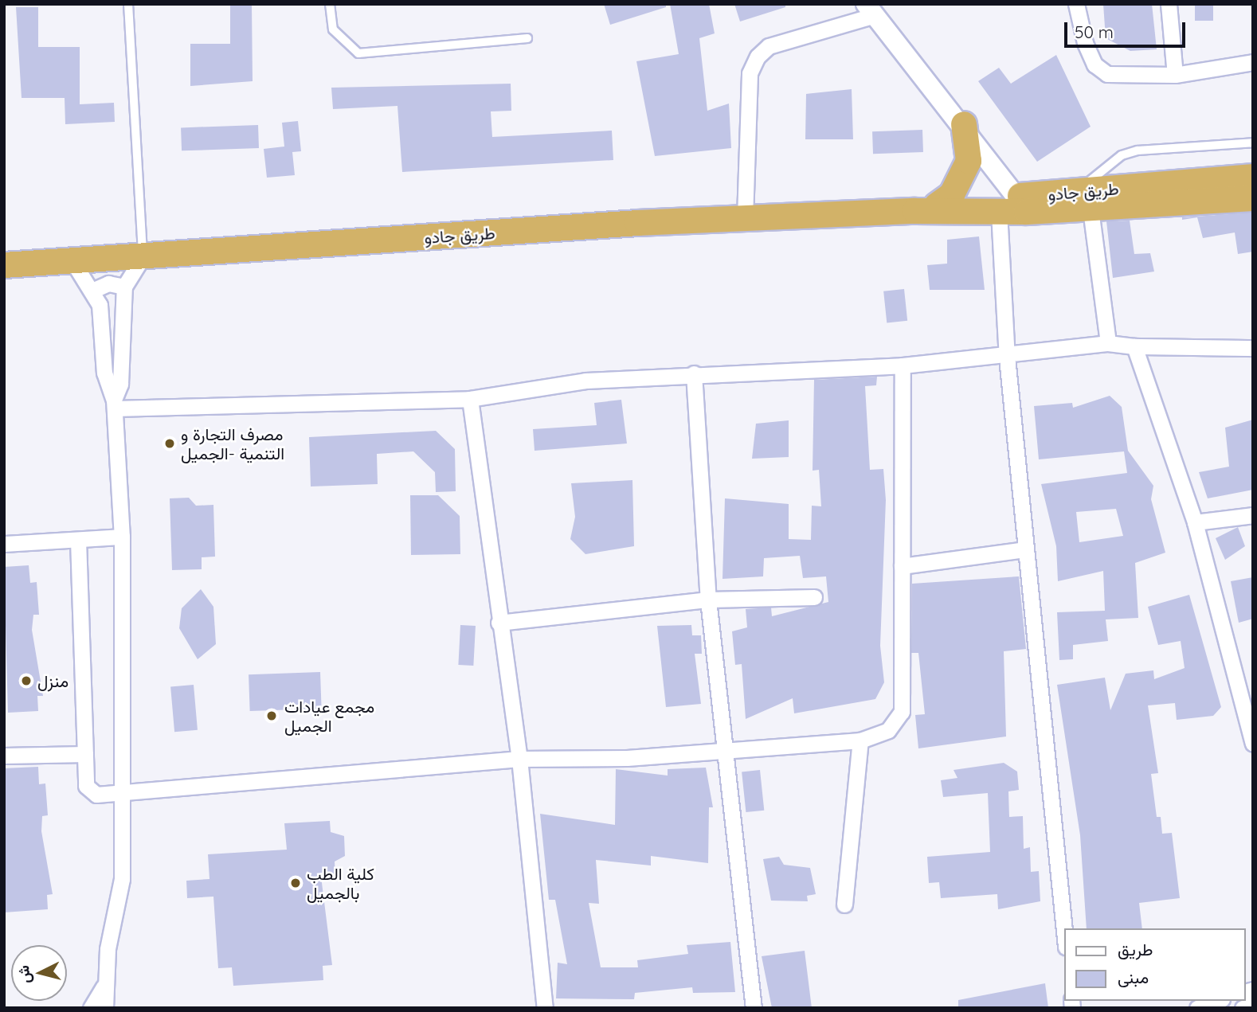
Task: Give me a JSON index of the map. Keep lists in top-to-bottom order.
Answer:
{
  "streets": {
    "highway": ["طريق جادو"]
  },
  "places": [
    "مصرف التجارة و التنمية -الجميل",
    "منزل",
    "مجمع عيادات الجميل",
    "كلية الطب بالجميل"
  ],
  "legend": ["طريق", "مبنى"],
  "scale_bar": "50 m",
  "north": "left"
}
